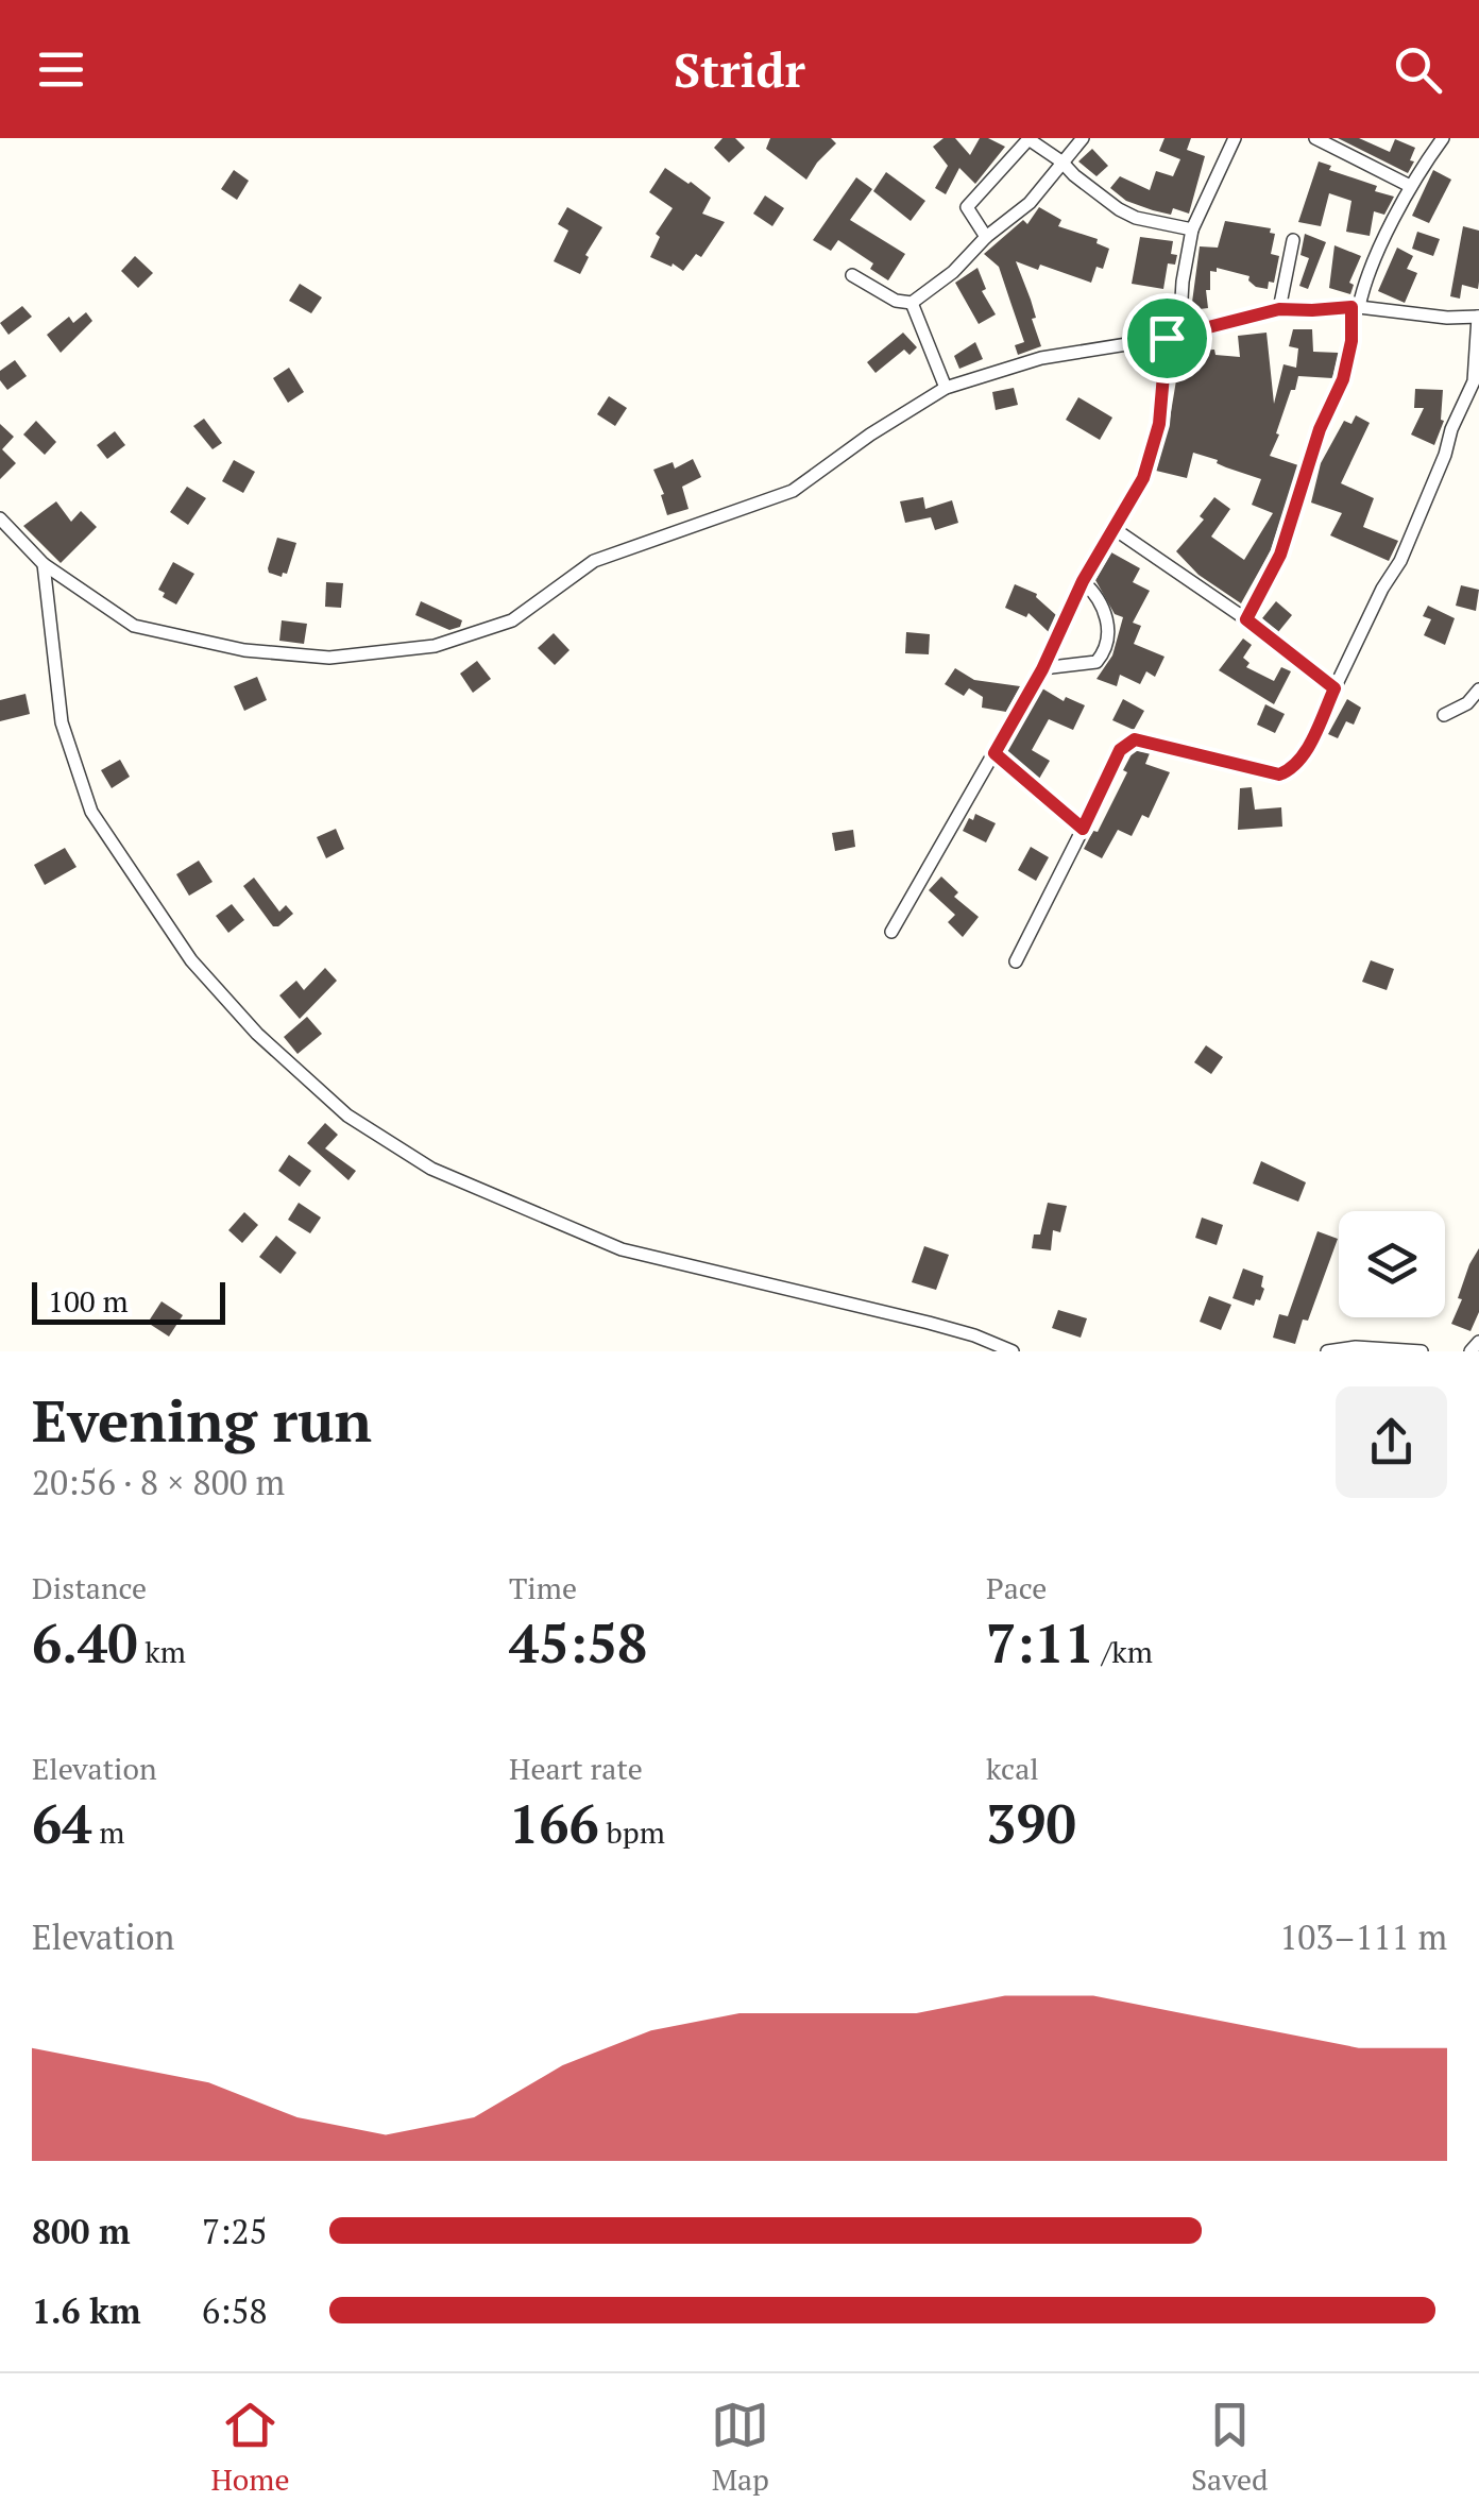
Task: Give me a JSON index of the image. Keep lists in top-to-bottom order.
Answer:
{
  "scale_bar": "100 m",
  "page": {
    "header": "Stridr",
    "scale": "100 m",
    "heading": ["Evening run", "20:56 · 8 × 800 m"],
    "stats": [
      ["Distance", "6.40 km"],
      ["Time", "45:58"],
      ["Pace", "7:11 /km"],
      ["Elevation", "64 m"],
      ["Heart rate", "166 bpm"],
      ["kcal", "390"]
    ],
    "chart": ["Elevation", "103–111 m"],
    "list": [
      {
        "name": "800 m",
        "note": "7:25"
      },
      {
        "name": "1.6 km",
        "note": "6:58"
      }
    ],
    "tabs": ["Home", "Map", "Saved"]
  }
}
